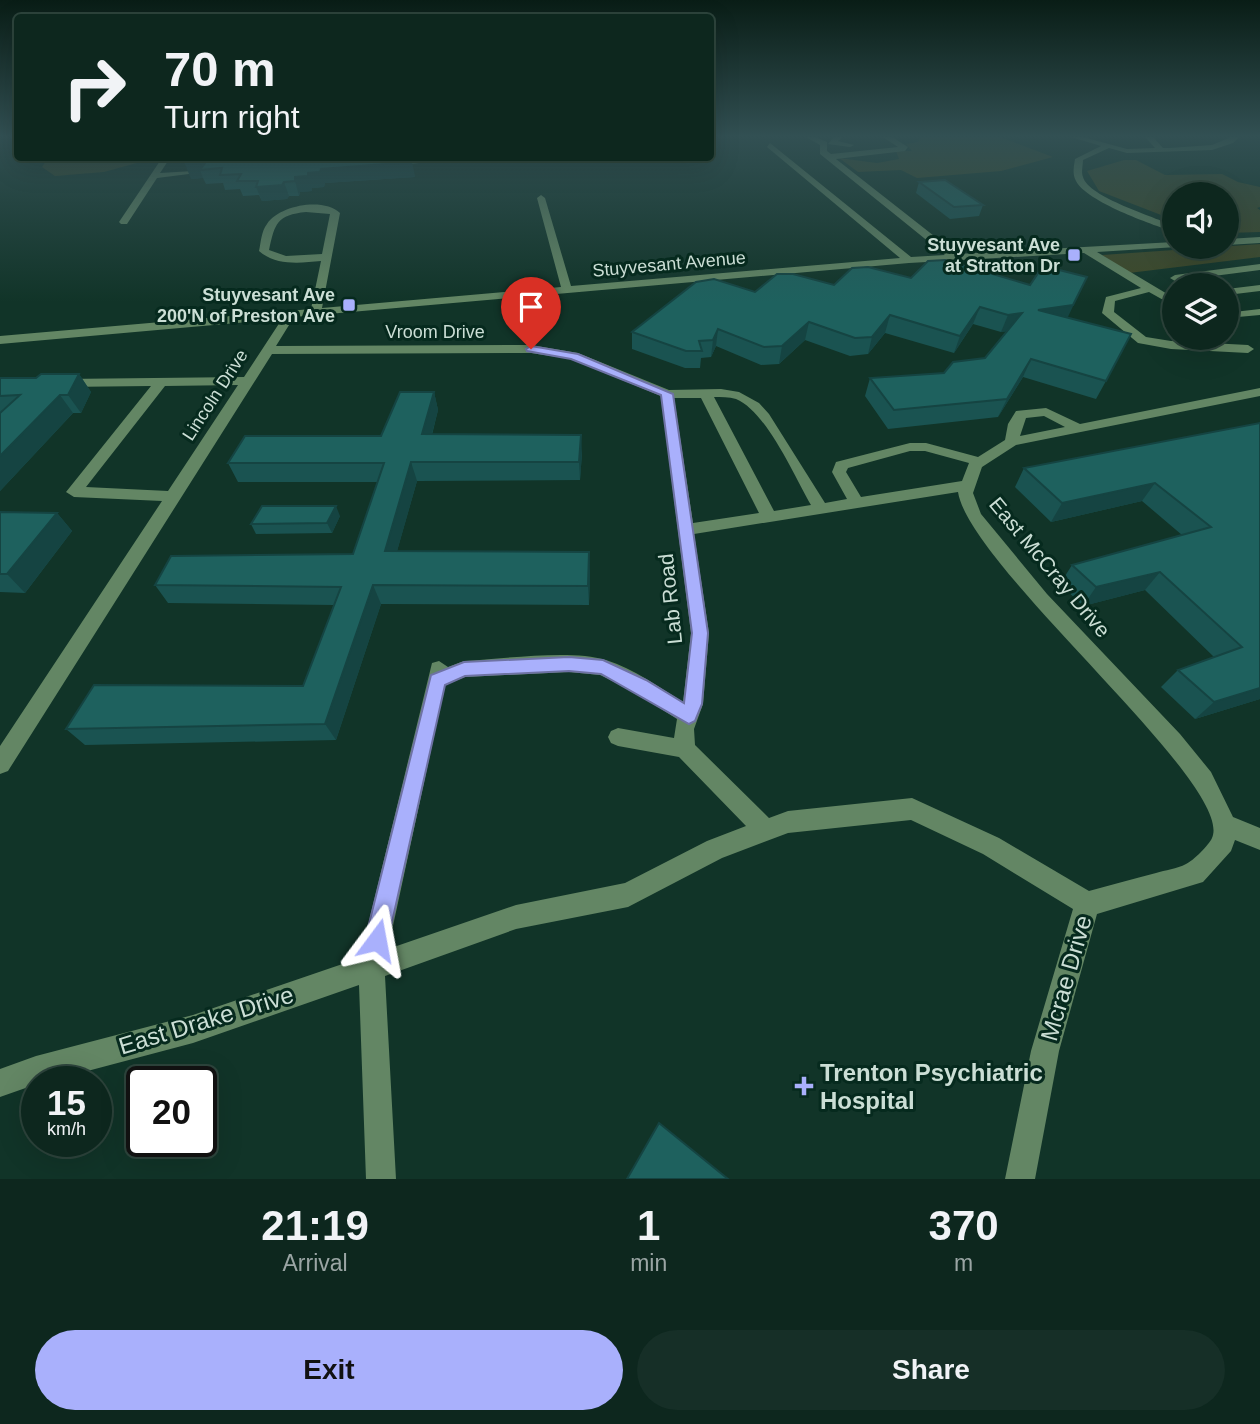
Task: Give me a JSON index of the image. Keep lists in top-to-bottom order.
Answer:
{
  "streets": {
    "street": [
      "Stuyvesant Avenue",
      "Vroom Drive",
      "Lincoln Drive",
      "East McCray Drive",
      "Lab Road",
      "Mcrae Drive",
      "East Drake Drive"
    ]
  },
  "crossings": [
    ["Stuyvesant Avenue", "Lincoln Drive"],
    ["Vroom Drive", "Lincoln Drive"],
    ["East McCray Drive", "Lab Road"],
    ["East McCray Drive", "Mcrae Drive"],
    ["Mcrae Drive", "East Drake Drive"]
  ],
  "places": {
    "transit": ["Stuyvesant Ave at Stratton Dr", "Stuyvesant Ave 200'N of Preston Ave"],
    "health": ["Trenton Psychiatric Hospital"]
  },
  "page": {
    "turn": ["70 m", "Turn right"],
    "speed": "15 km/h",
    "limit": "20",
    "eta": [
      "21:19",
      "Arrival",
      "1",
      "min",
      "370",
      "m"
    ],
    "buttons": ["Exit", "Share"]
  }
}
